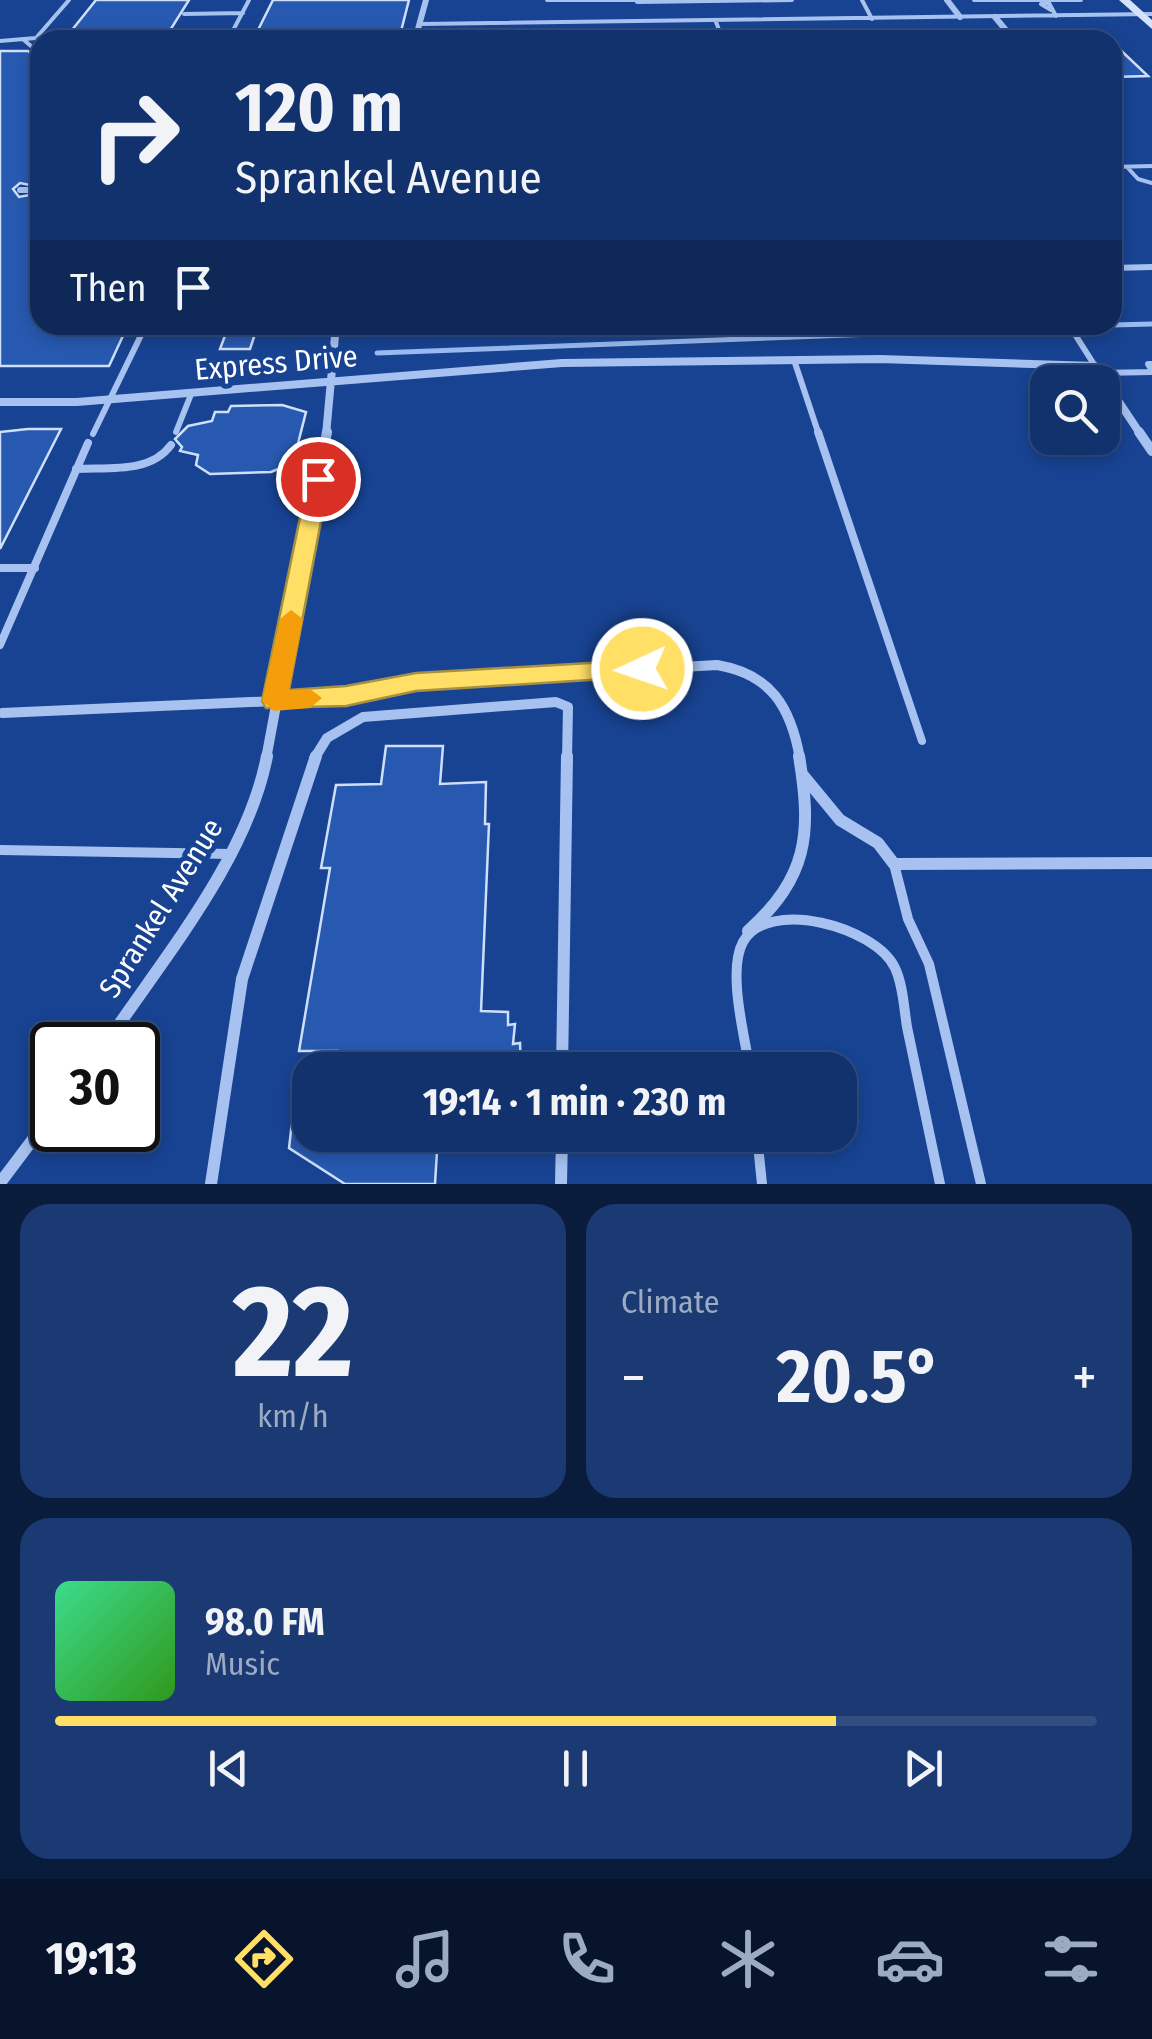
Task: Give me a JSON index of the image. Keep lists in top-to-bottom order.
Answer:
{
  "streets": {
    "street": ["Express Drive", "Sprankel Avenue"]
  },
  "crossings": [
    ["Express Drive", "Sprankel Avenue"]
  ],
  "page": {
    "turn": ["120 m", "Sprankel Avenue"],
    "then": "Then",
    "limit": "30",
    "trip": "19:14 · 1 min · 230 m",
    "tile": [
      ["22", "km/h"],
      "Climate"
    ],
    "heat": ["−", "20.5°", "+"],
    "song": ["98.0 FM", "Music"],
    "tabs": "19:13"
  }
}
